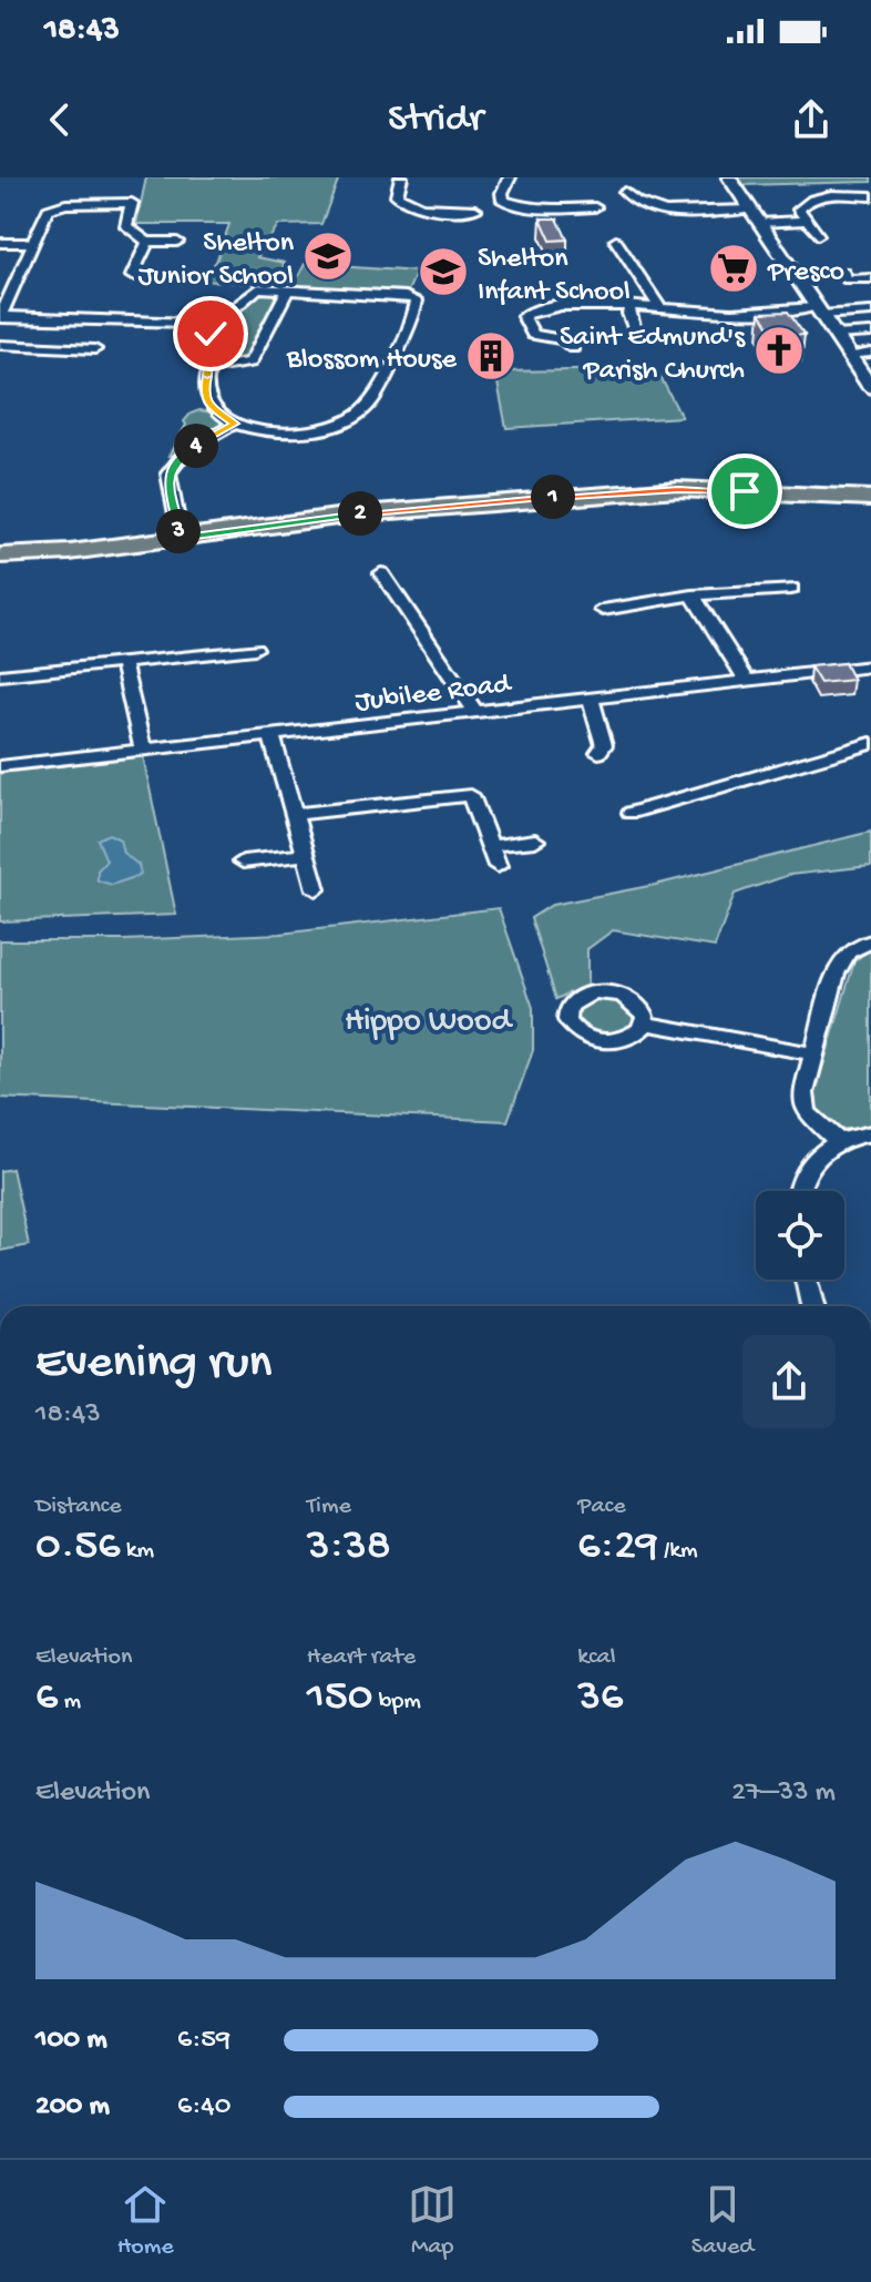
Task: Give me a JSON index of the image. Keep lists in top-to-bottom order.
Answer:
{
  "streets": {
    "street": ["Jubilee Road"]
  },
  "parks": ["Hippo Wood"],
  "places": {
    "school or university": ["Shelton Junior School", "Shelton Infant School"],
    "supermarket": ["Presco"],
    "church": ["Saint Edmund's Parish Church"],
    "building": ["Blossom House"]
  },
  "page": {
    "status": "18:43",
    "header": "Stridr",
    "pins": [
      "4",
      "1",
      "2",
      "3"
    ],
    "heading": ["Evening run", "18:43"],
    "stats": [
      ["Distance", "0.56 km"],
      ["Time", "3:38"],
      ["Pace", "6:29 /km"],
      ["Elevation", "6 m"],
      ["Heart rate", "150 bpm"],
      ["kcal", "36"]
    ],
    "chart": ["Elevation", "27–33 m"],
    "list": [
      {
        "name": "100 m",
        "note": "6:59"
      },
      {
        "name": "200 m",
        "note": "6:40"
      }
    ],
    "tabs": ["Home", "Map", "Saved"]
  }
}
